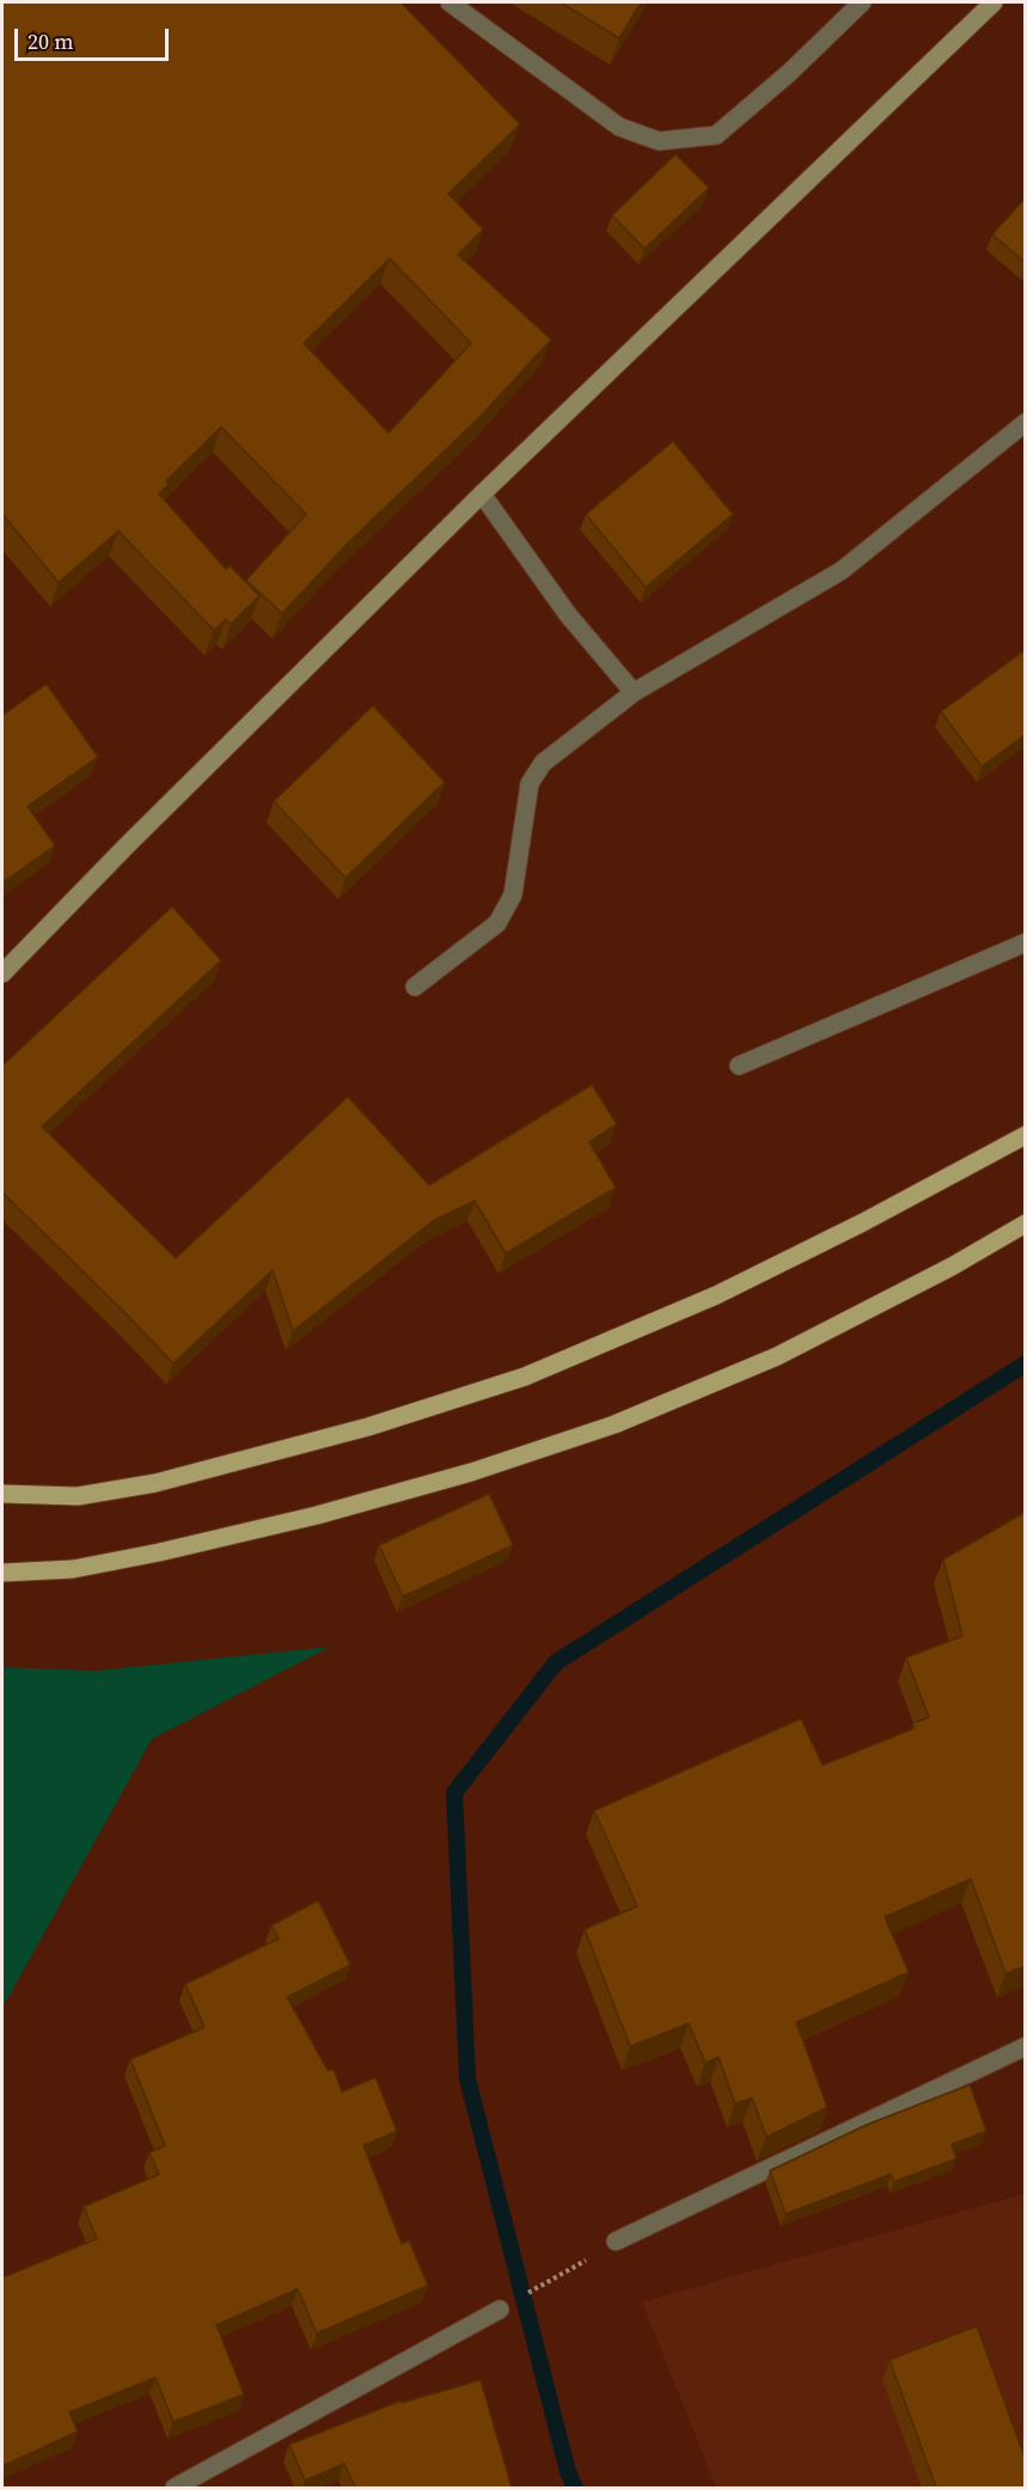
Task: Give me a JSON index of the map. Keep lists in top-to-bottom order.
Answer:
{
  "scale_bar": "20 m"
}
